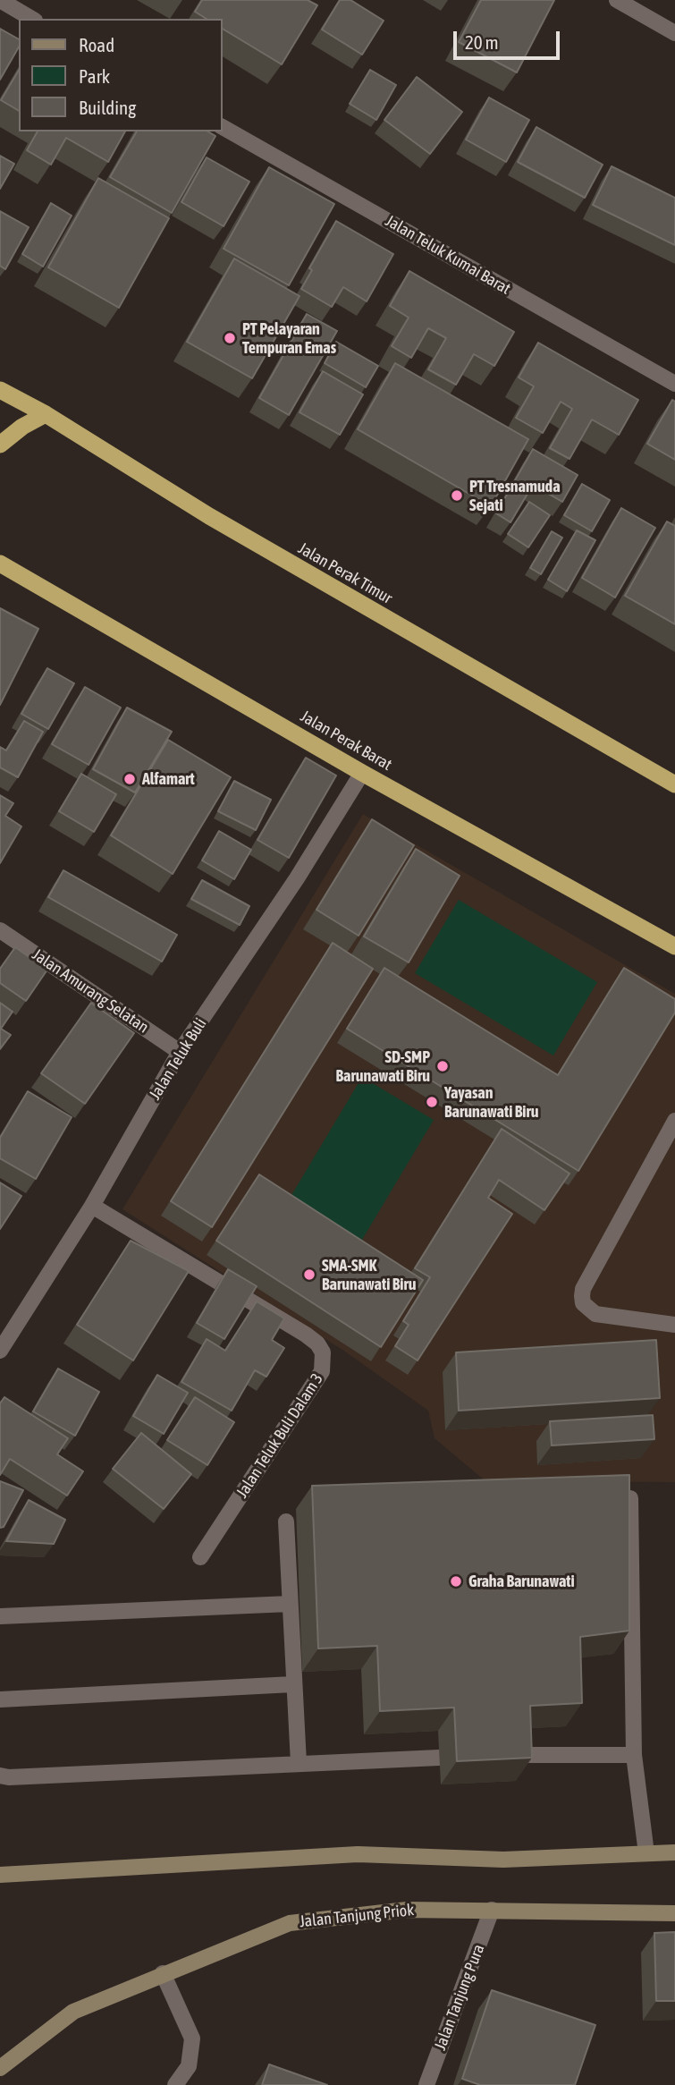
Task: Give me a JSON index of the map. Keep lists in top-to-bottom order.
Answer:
{
  "streets": {
    "highway": ["Jalan Perak Timur", "Jalan Perak Barat"],
    "main road": ["Jalan Tanjung Priok"],
    "street": [
      "Jalan Teluk Kumai Barat",
      "Jalan Amurang Selatan",
      "Jalan Teluk Buli",
      "Jalan Teluk Buli Dalam 3",
      "Jalan Tanjung Pura"
    ]
  },
  "crossings": [
    ["Jalan Perak Barat", "Jalan Teluk Buli"],
    ["Jalan Amurang Selatan", "Jalan Teluk Buli"],
    ["Jalan Teluk Buli", "Jalan Teluk Buli Dalam 3"],
    ["Jalan Tanjung Priok", "Jalan Tanjung Pura"]
  ],
  "places": [
    "PT Pelayaran Tempuran Emas",
    "PT Tresnamuda Sejati",
    "Alfamart",
    "SD-SMP Barunawati Biru",
    "Yayasan Barunawati Biru",
    "SMA-SMK Barunawati Biru",
    "Graha Barunawati"
  ],
  "legend": ["Road", "Park", "Building"],
  "scale_bar": "20 m"
}
